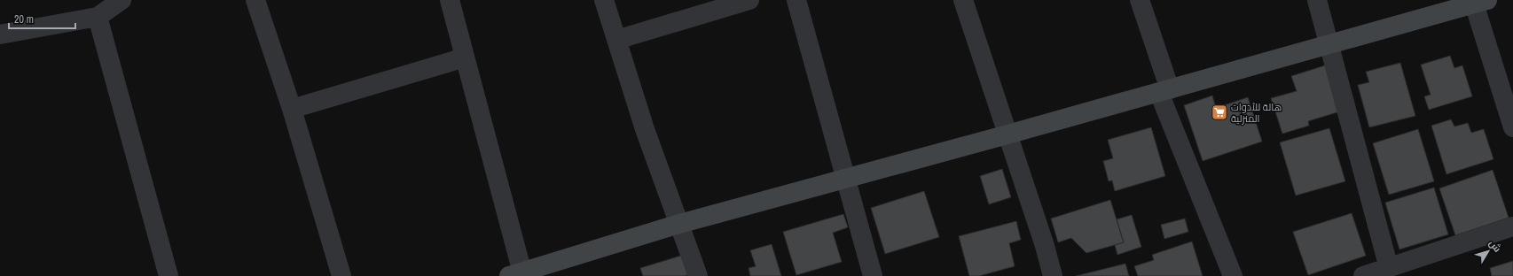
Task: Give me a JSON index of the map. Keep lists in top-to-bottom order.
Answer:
{
  "places": {
    "supermarket": ["هالة للأدوات المنزلية"]
  },
  "scale_bar": "20 m",
  "north": "top right"
}
